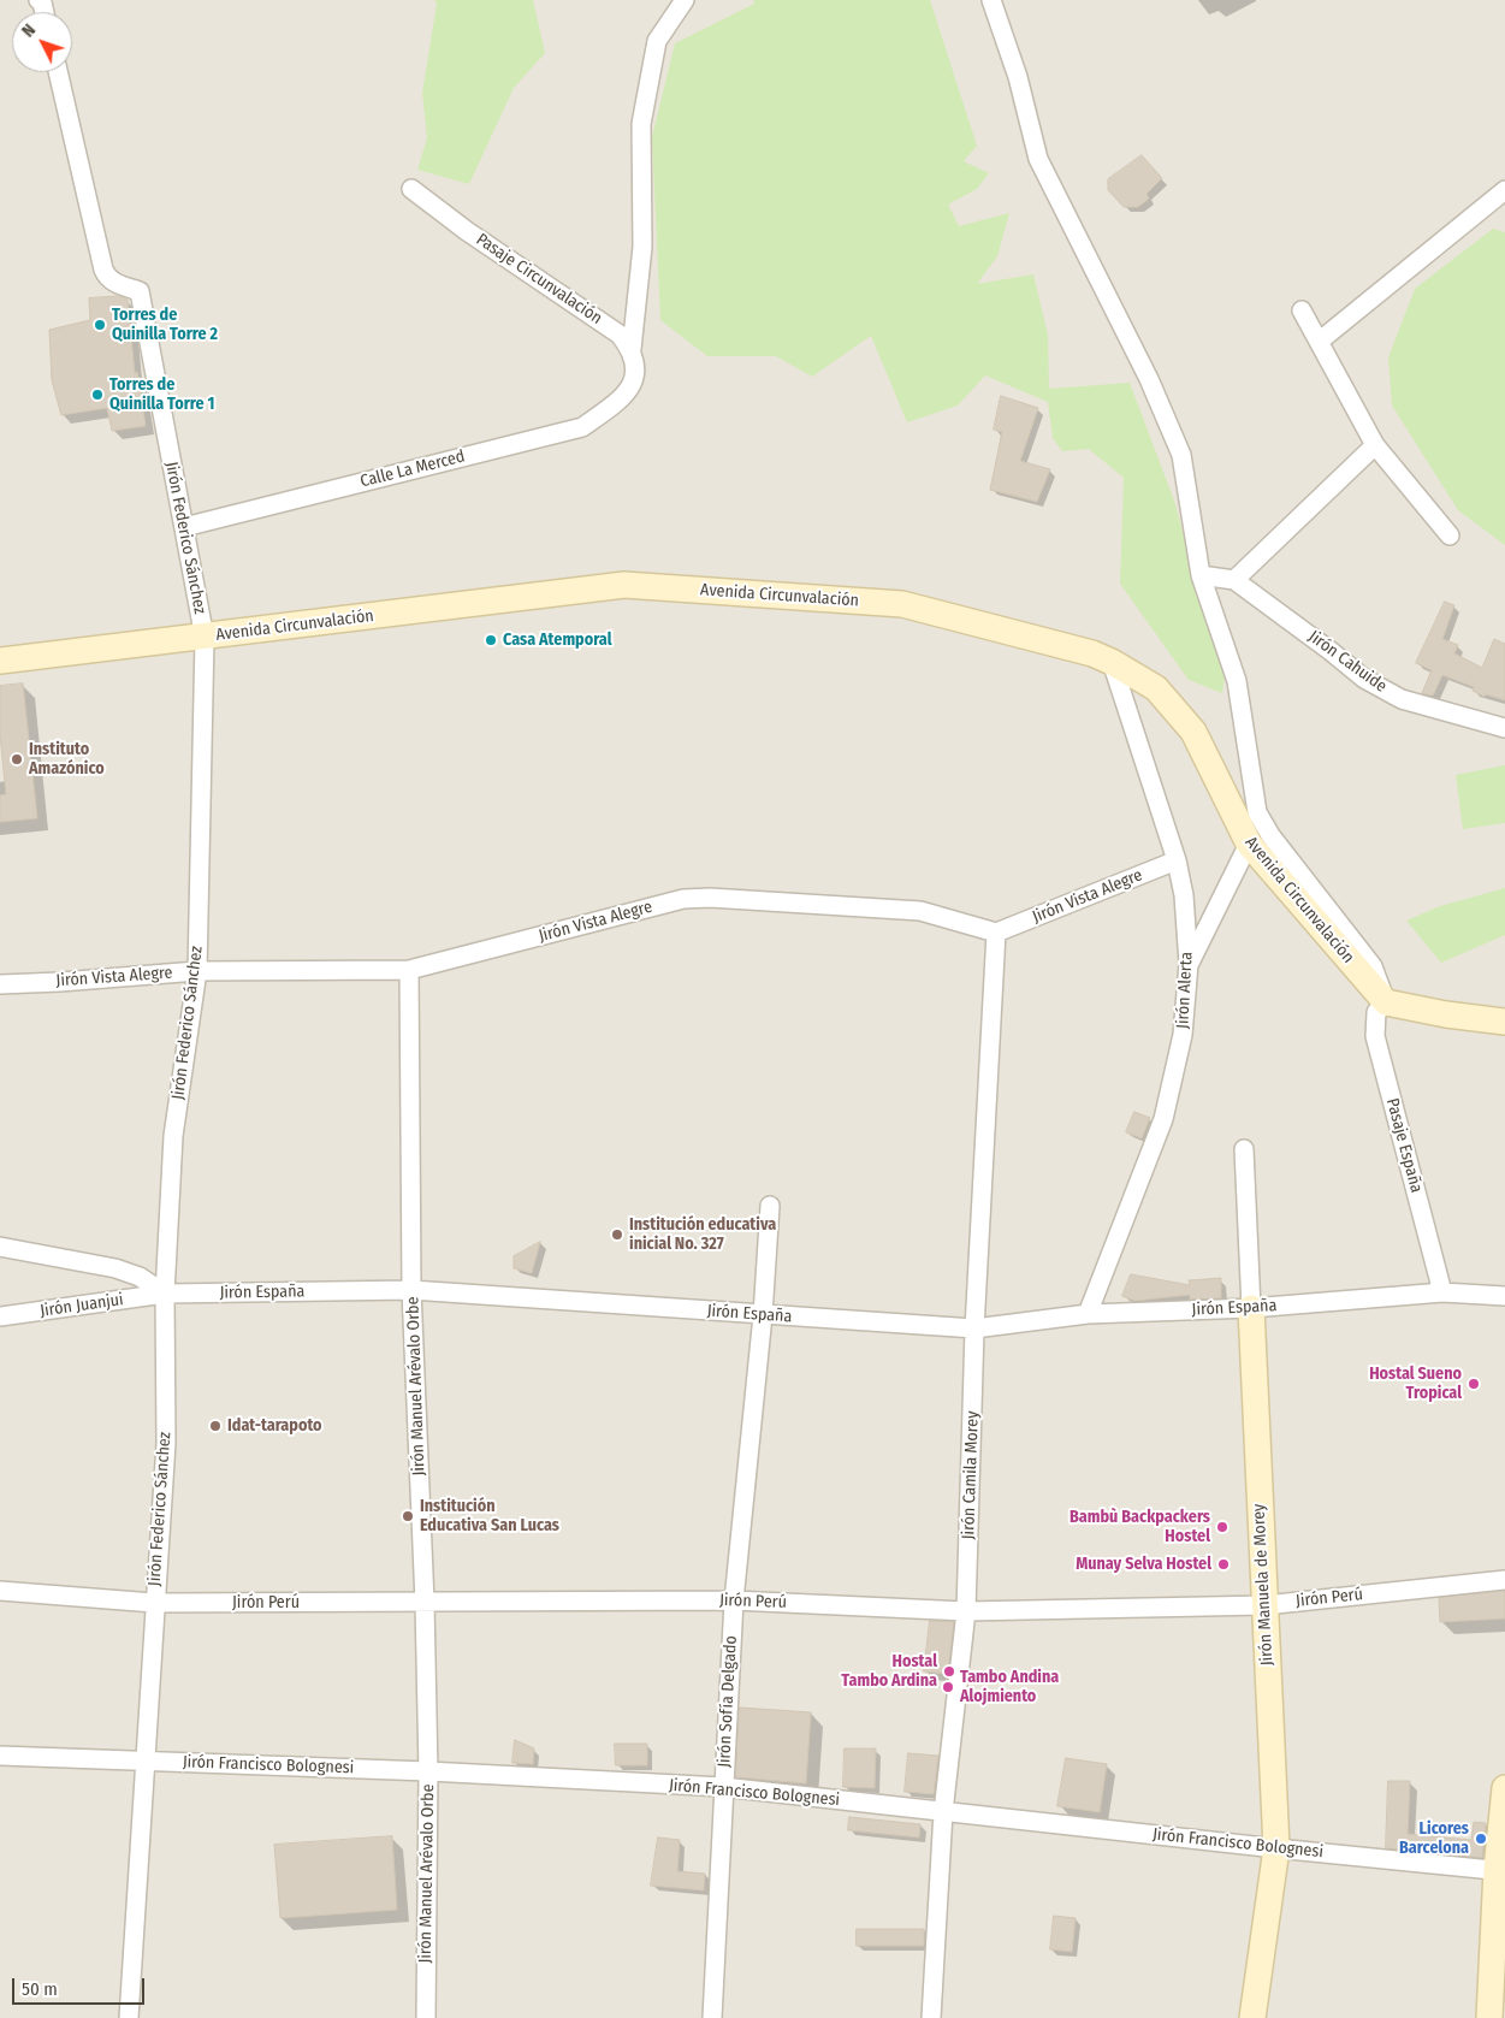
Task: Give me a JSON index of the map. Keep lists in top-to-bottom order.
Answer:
{
  "streets": {
    "main road": ["Avenida Circunvalación", "Jirón Manuela de Morey"],
    "street": [
      "Pasaje Circunvalación",
      "Calle La Merced",
      "Jirón Federico Sánchez",
      "Jirón Cahuide",
      "Jirón Vista Alegre",
      "Jirón Alerta",
      "Pasaje España",
      "Jirón España",
      "Jirón Juanjui",
      "Jirón Manuel Arévalo Orbe",
      "Jirón Camila Morey",
      "Jirón Perú",
      "Jirón Sofía Delgado",
      "Jirón Francisco Bolognesi"
    ]
  },
  "crossings": [
    ["Pasaje Circunvalación", "Calle La Merced"],
    ["Calle La Merced", "Jirón Federico Sánchez"],
    ["Jirón Federico Sánchez", "Avenida Circunvalación"],
    ["Jirón Federico Sánchez", "Jirón Vista Alegre"],
    ["Jirón Federico Sánchez", "Jirón España"],
    ["Jirón Federico Sánchez", "Jirón Juanjui"],
    ["Jirón Federico Sánchez", "Jirón Perú"],
    ["Jirón Federico Sánchez", "Jirón Francisco Bolognesi"],
    ["Avenida Circunvalación", "Jirón Alerta"],
    ["Avenida Circunvalación", "Pasaje España"],
    ["Jirón Vista Alegre", "Jirón Alerta"],
    ["Jirón Vista Alegre", "Jirón Manuel Arévalo Orbe"],
    ["Jirón Vista Alegre", "Jirón Camila Morey"],
    ["Jirón Alerta", "Jirón España"],
    ["Pasaje España", "Jirón España"],
    ["Jirón España", "Jirón Juanjui"],
    ["Jirón España", "Jirón Manuel Arévalo Orbe"],
    ["Jirón España", "Jirón Camila Morey"],
    ["Jirón España", "Jirón Manuela de Morey"],
    ["Jirón España", "Jirón Sofía Delgado"],
    ["Jirón Manuel Arévalo Orbe", "Jirón Perú"],
    ["Jirón Manuel Arévalo Orbe", "Jirón Francisco Bolognesi"],
    ["Jirón Camila Morey", "Jirón Perú"],
    ["Jirón Camila Morey", "Jirón Francisco Bolognesi"],
    ["Jirón Manuela de Morey", "Jirón Perú"],
    ["Jirón Manuela de Morey", "Jirón Francisco Bolognesi"],
    ["Jirón Perú", "Jirón Sofía Delgado"],
    ["Jirón Sofía Delgado", "Jirón Francisco Bolognesi"]
  ],
  "places": [
    "Torres de Quinilla Torre 2",
    "Torres de Quinilla Torre 1",
    "Casa Atemporal",
    "Instituto Amazónico",
    "Institución educativa inicial No. 327",
    "Hostal Sueno Tropical",
    "Idat-tarapoto",
    "Institución Educativa San Lucas",
    "Bambù Backpackers Hostel",
    "Munay Selva Hostel",
    "Hostal Tambo Ardina",
    "Tambo Andina Alojmiento",
    "Licores Barcelona"
  ],
  "scale_bar": "50 m",
  "north": "top left"
}
